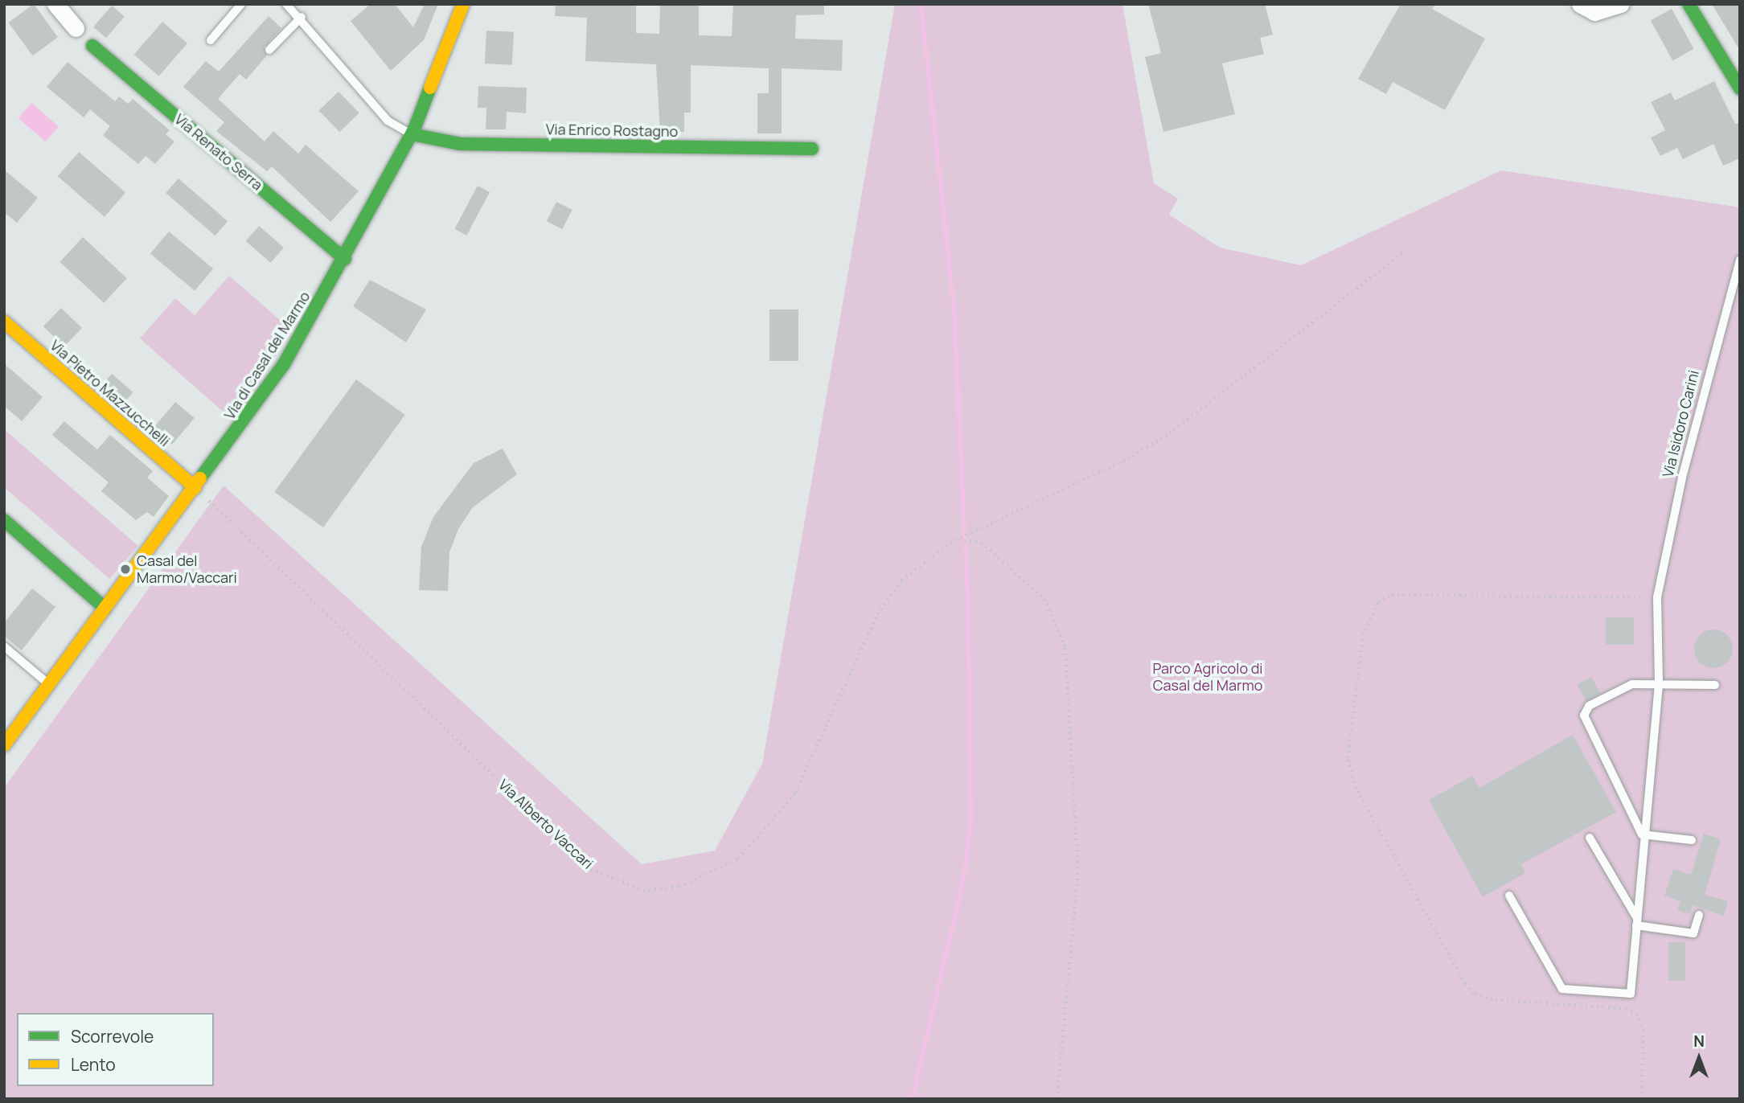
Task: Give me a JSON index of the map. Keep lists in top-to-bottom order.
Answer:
{
  "streets": {
    "street": [
      "Via Enrico Rostagno",
      "Via Renato Serra",
      "Via di Casal del Marmo",
      "Via Pietro Mazzucchelli"
    ],
    "lane": ["Via Isidoro Carini"],
    "path": ["Via Alberto Vaccari"]
  },
  "crossings": [
    ["Via Enrico Rostagno", "Via di Casal del Marmo"],
    ["Via Renato Serra", "Via di Casal del Marmo"],
    ["Via di Casal del Marmo", "Via Pietro Mazzucchelli"],
    ["Via di Casal del Marmo", "Via Alberto Vaccari"],
    ["Via Pietro Mazzucchelli", "Via Alberto Vaccari"]
  ],
  "parks": ["Parco Agricolo di Casal del Marmo"],
  "places": ["Casal del Marmo/Vaccari"],
  "legend": ["Scorrevole", "Lento"],
  "north": "top"
}
